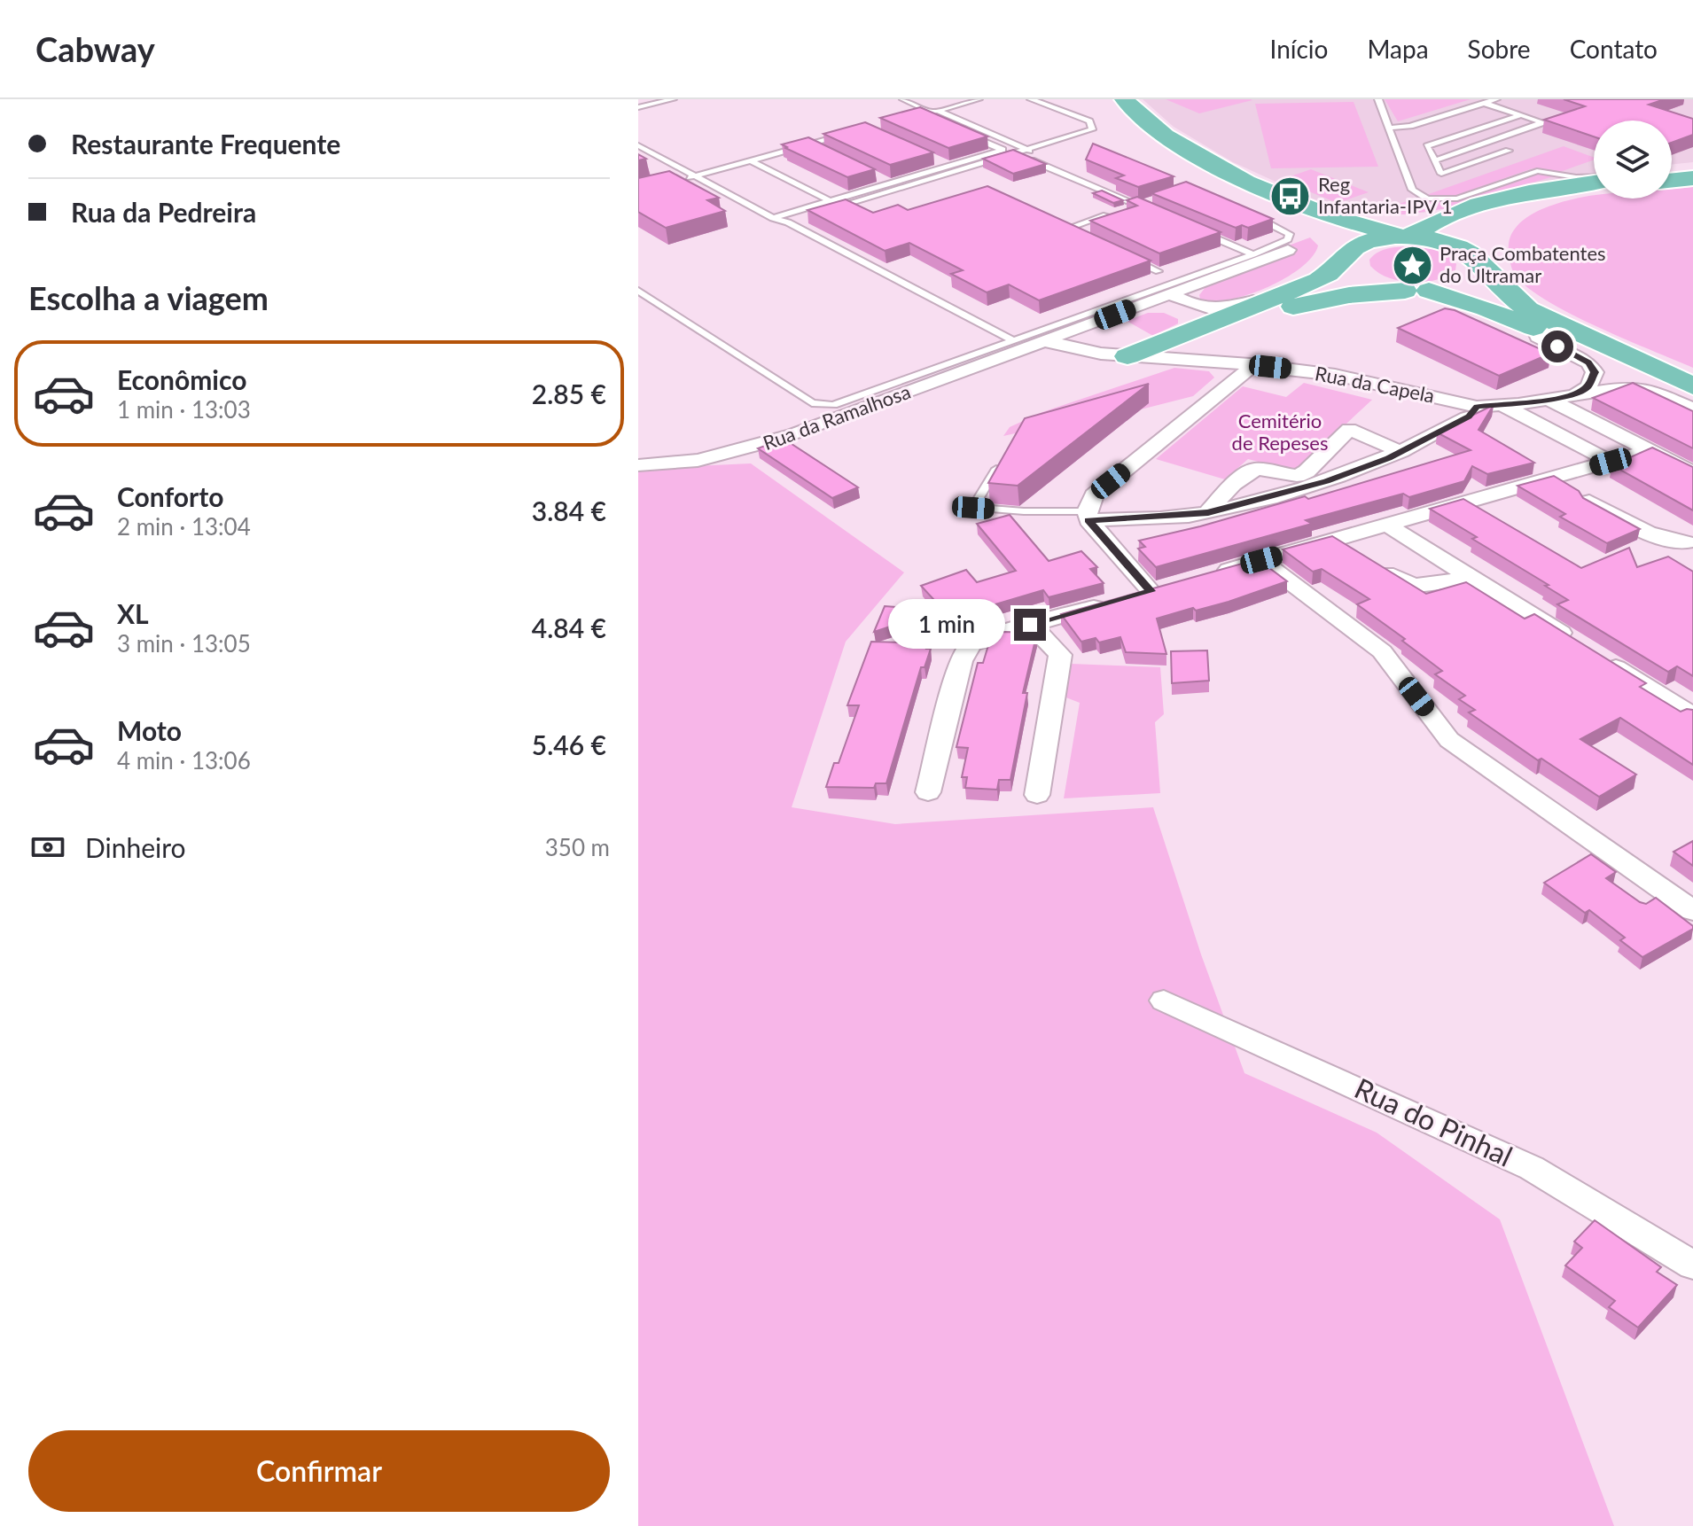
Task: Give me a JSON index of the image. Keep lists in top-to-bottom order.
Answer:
{
  "streets": {
    "street": ["Rua da Capela", "Rua da Ramalhosa", "Rua do Pinhal"]
  },
  "crossings": [
    ["Rua da Capela", "Rua da Ramalhosa"]
  ],
  "parks": ["Cemitério de Repeses"],
  "places": {
    "bus stop": ["Reg Infantaria-IPV 1"],
    "place": ["Praça Combatentes do Ultramar"]
  },
  "page": {
    "header": "Cabway",
    "nav": [
      "Início",
      "Mapa",
      "Sobre",
      "Contato"
    ],
    "banner": ["Restaurante Frequente", "Rua da Pedreira"],
    "heading": "Escolha a viagem",
    "list": [
      {
        "name": "Econômico",
        "note": "1 min · 13:03",
        "value": "2.85 €"
      },
      {
        "name": "Conforto",
        "note": "2 min · 13:04",
        "value": "3.84 €"
      },
      {
        "name": "XL",
        "note": "3 min · 13:05",
        "value": "4.84 €"
      },
      {
        "name": "Moto",
        "note": "4 min · 13:06",
        "value": "5.46 €"
      }
    ],
    "bubble": "1 min",
    "pay": ["Dinheiro", "350 m"],
    "buttons": "Confirmar"
  }
}
